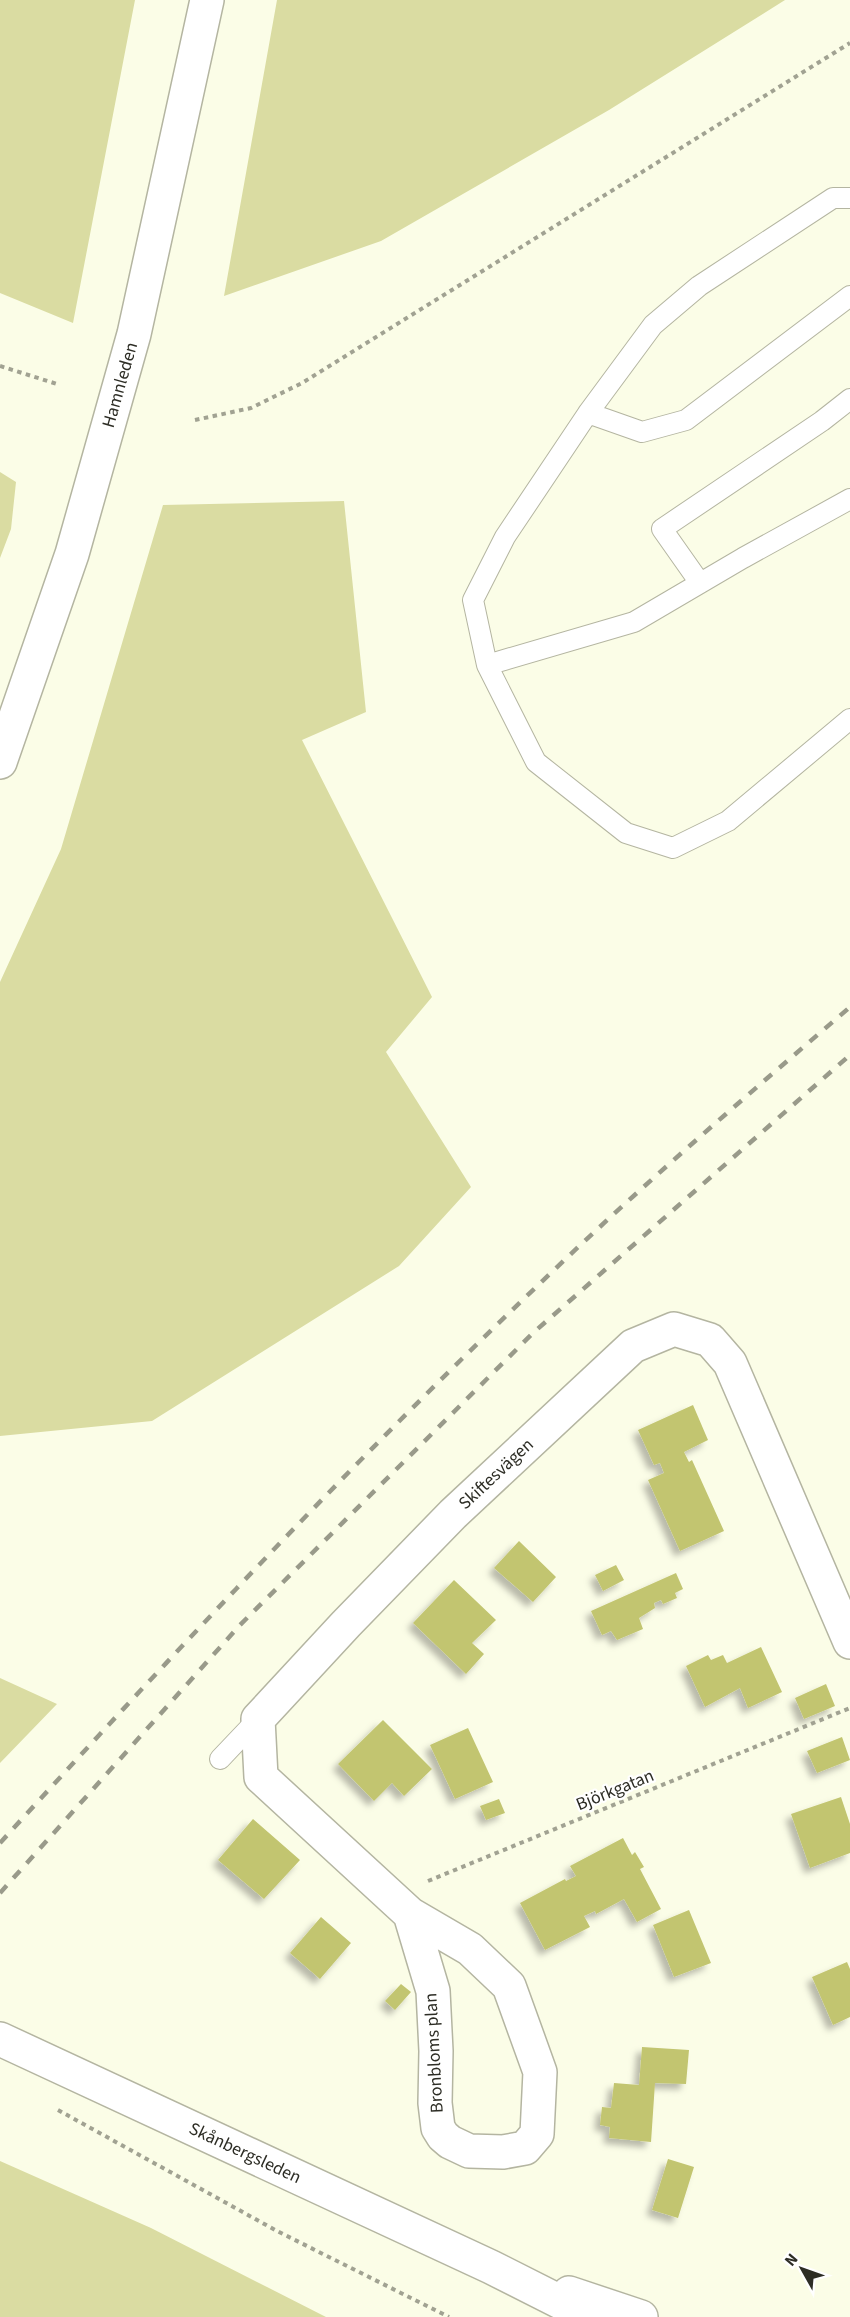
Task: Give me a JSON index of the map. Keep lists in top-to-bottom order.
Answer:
{
  "streets": {
    "street": [
      "Hamnleden",
      "Skiftesvägen",
      "Bronbloms plan",
      "Skånbergsleden"
    ],
    "path": ["Björkgatan"]
  },
  "crossings": [
    ["Björkgatan", "Bronbloms plan"]
  ],
  "north": "top left"
}
